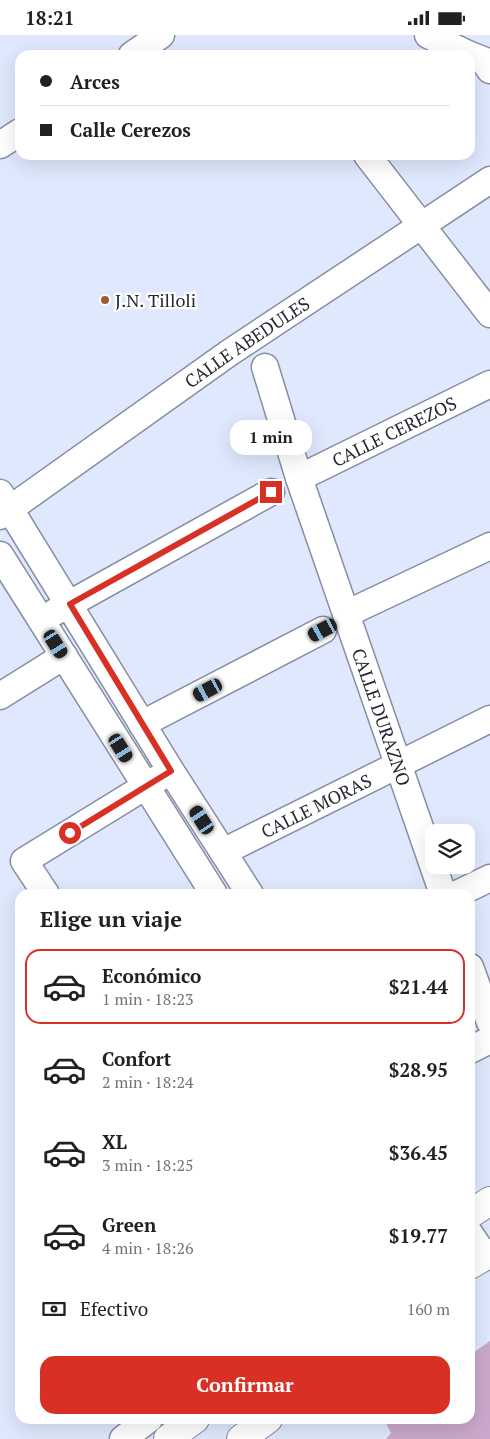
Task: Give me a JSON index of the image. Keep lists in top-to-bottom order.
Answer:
{
  "streets": {
    "street": [
      "CALLE ABEDULES",
      "CALLE CEREZOS",
      "CALLE DURAZNO",
      "CALLE MORAS"
    ]
  },
  "crossings": [
    ["CALLE CEREZOS", "CALLE DURAZNO"],
    ["CALLE DURAZNO", "CALLE MORAS"]
  ],
  "places": ["J.N. Tilloli"],
  "page": {
    "status": "18:21",
    "banner": ["Arces", "Calle Cerezos"],
    "bubble": "1 min",
    "heading": "Elige un viaje",
    "list": [
      {
        "name": "Económico",
        "note": "1 min · 18:23",
        "value": "$21.44"
      },
      {
        "name": "Confort",
        "note": "2 min · 18:24",
        "value": "$28.95"
      },
      {
        "name": "XL",
        "note": "3 min · 18:25",
        "value": "$36.45"
      },
      {
        "name": "Green",
        "note": "4 min · 18:26",
        "value": "$19.77"
      }
    ],
    "pay": ["Efectivo", "160 m"],
    "buttons": "Confirmar"
  }
}
